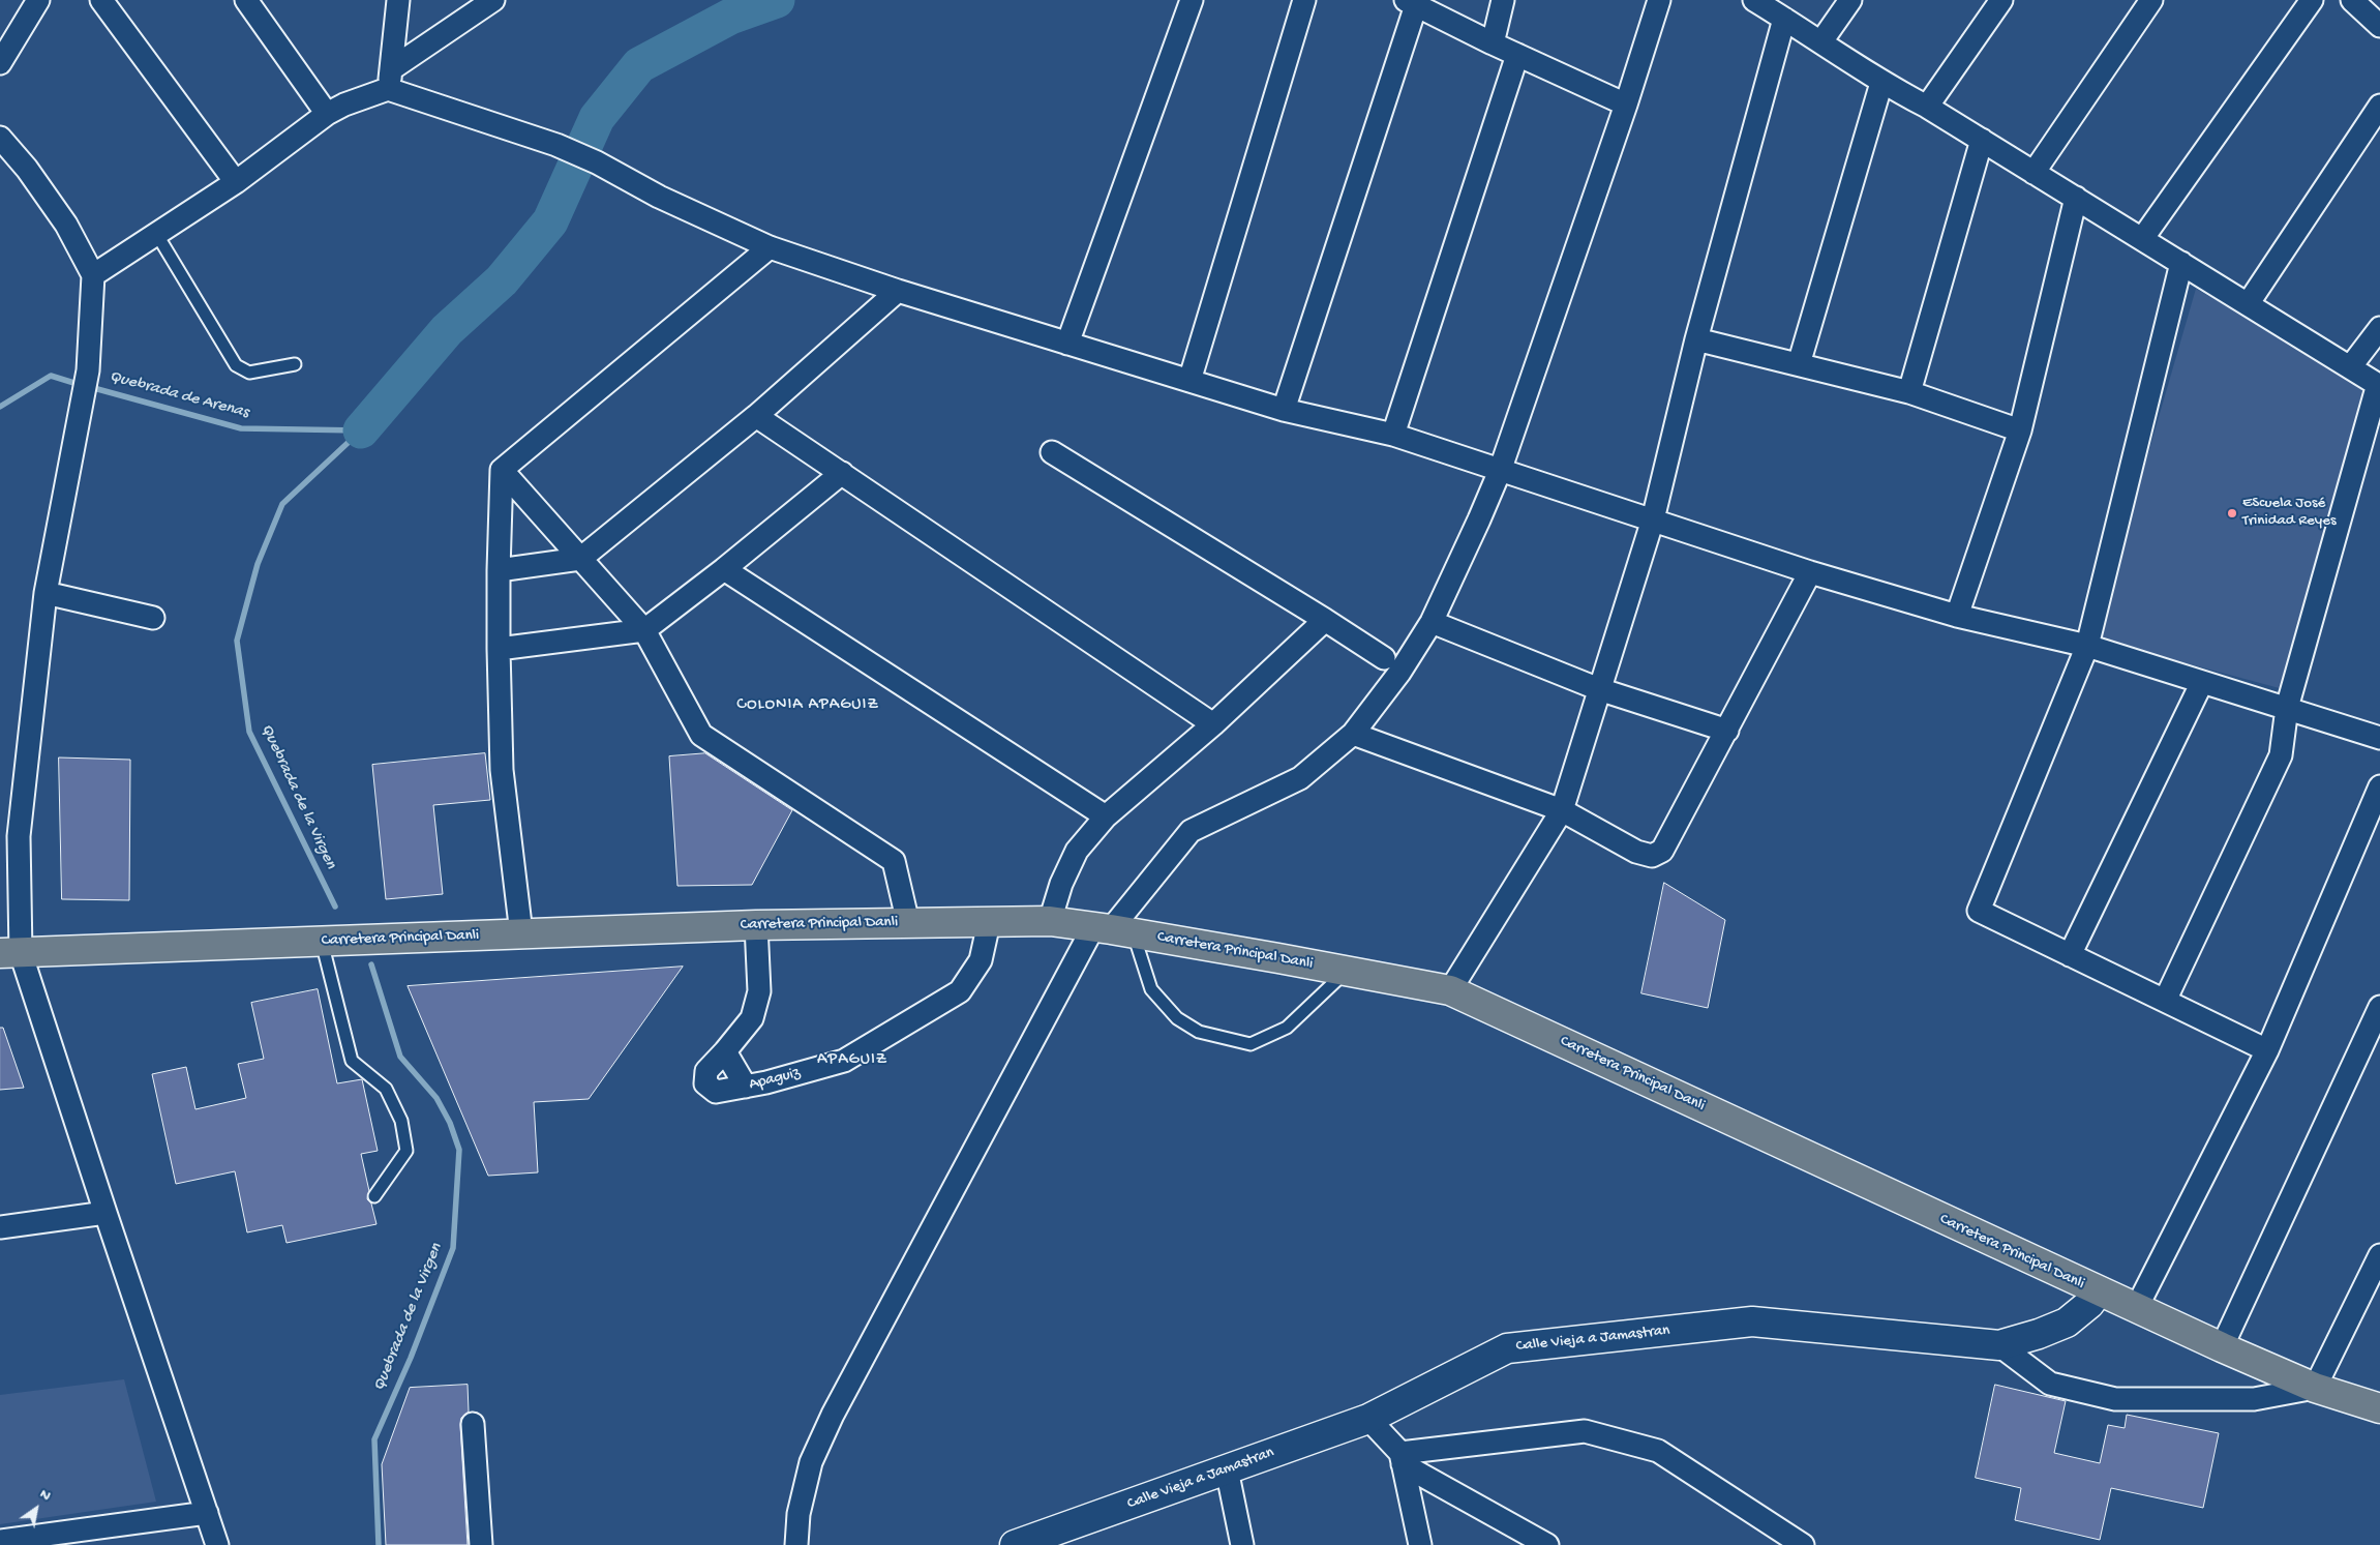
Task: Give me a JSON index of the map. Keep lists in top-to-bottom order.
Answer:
{
  "streets": {
    "main road": ["Carretera Principal Danli"],
    "street": ["Apaguiz", "Calle Vieja a Jamastran"]
  },
  "crossings": [
    ["Carretera Principal Danli", "Apaguiz"],
    ["Carretera Principal Danli", "Calle Vieja a Jamastran"]
  ],
  "districts": ["COLONIA APAGUIZ", "APAGUIZ"],
  "water": ["Quebrada de Arenas", "Quebrada de la Virgen"],
  "places": ["EScuela José Trinidad Reyes"],
  "north": "top right"
}
